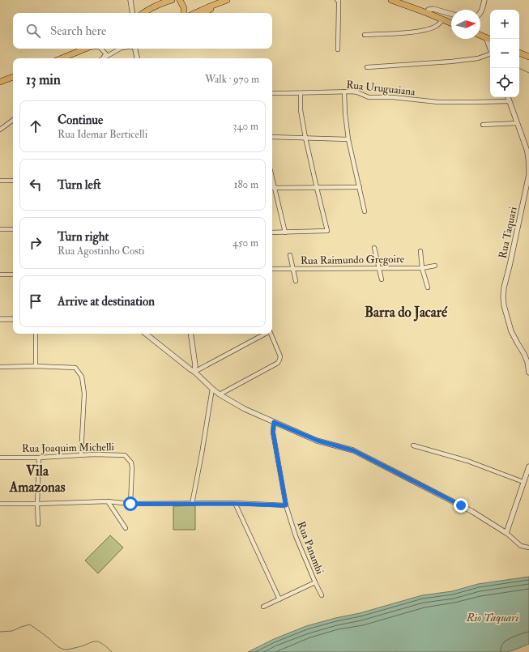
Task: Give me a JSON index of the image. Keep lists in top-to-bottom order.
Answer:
{
  "streets": {
    "street": [
      "Rua Uruguaiana",
      "Rua Taquari",
      "Rua Raimundo Gregoire",
      "Rua Joaquim Michelli",
      "Rua Panambi"
    ]
  },
  "crossings": [
    ["Rua Uruguaiana", "Rua Taquari"]
  ],
  "districts": ["Barra do Jacaré", "Vila Amazonas"],
  "water": ["Rio Taquari"],
  "north": "right",
  "page": {
    "map_buttons": ["+", "−"],
    "search": "Search here",
    "heading": ["13 min", "Walk · 970 m"],
    "list": [
      ["Continue", "Rua Idemar Berticelli", "340 m"],
      ["Turn left", "180 m"],
      ["Turn right", "Rua Agostinho Costi", "450 m"],
      "Arrive at destination"
    ]
  }
}
